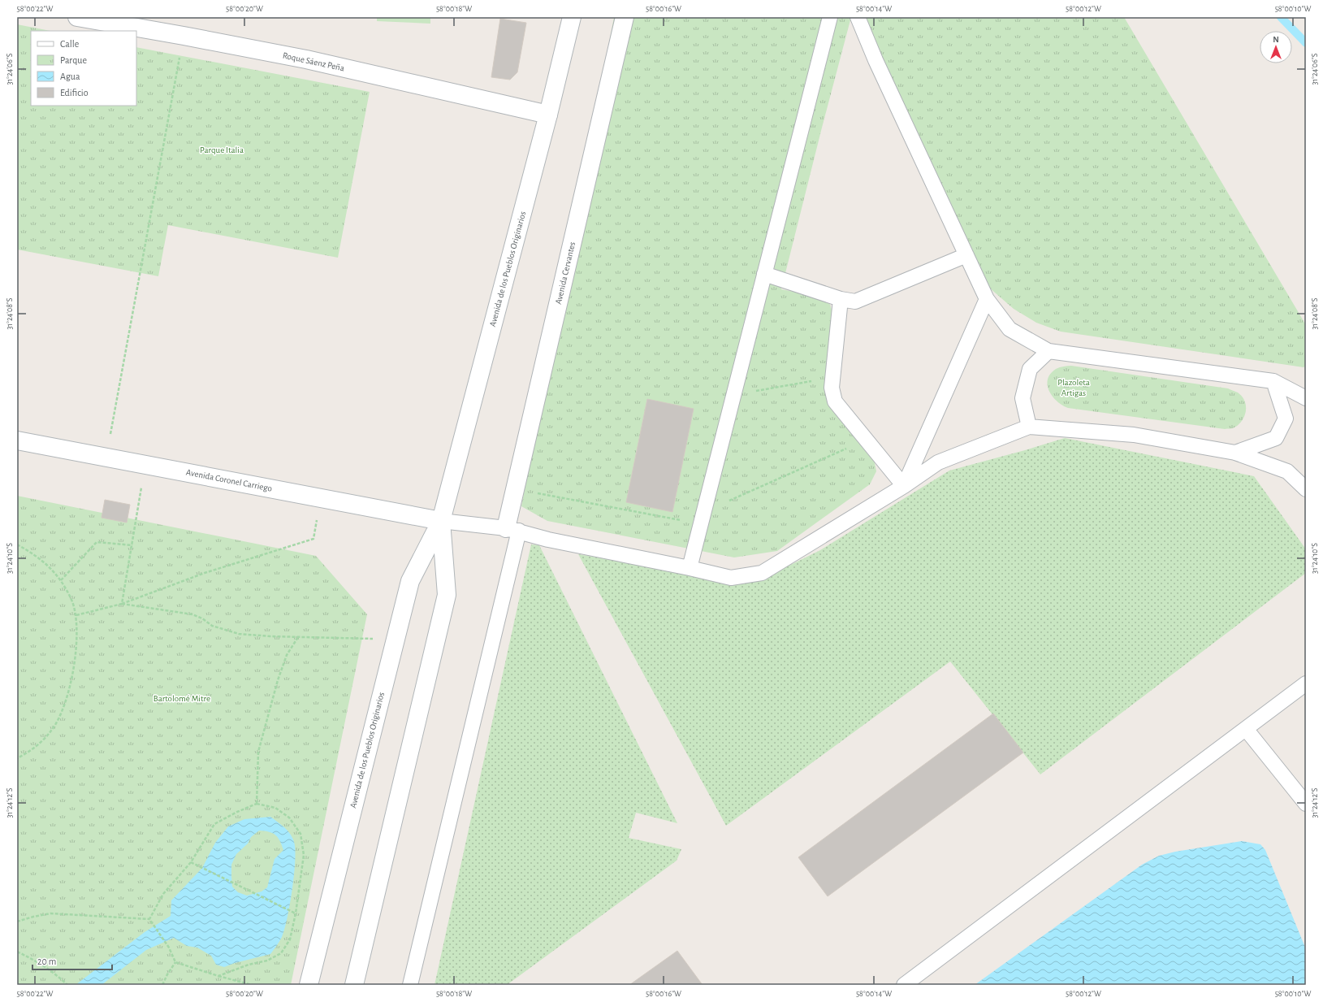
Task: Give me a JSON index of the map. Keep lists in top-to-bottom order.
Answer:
{
  "streets": {
    "street": [
      "Roque Sáenz Peña",
      "Avenida de los Pueblos Originarios",
      "Avenida Cervantes",
      "Avenida Coronel Carriego"
    ]
  },
  "crossings": [
    ["Roque Sáenz Peña", "Avenida de los Pueblos Originarios"],
    ["Avenida de los Pueblos Originarios", "Avenida Coronel Carriego"]
  ],
  "parks": ["Parque Italia", "Plazoleta Artigas", "Bartolomé Mitre"],
  "legend": [
    "Calle",
    "Parque",
    "Agua",
    "Edificio"
  ],
  "scale_bar": "20 m",
  "north": "top",
  "coordinates": [
    "58°00'22\"W",
    "58°00'20\"W",
    "58°00'18\"W",
    "58°00'16\"W",
    "58°00'14\"W",
    "58°00'12\"W",
    "58°00'10\"W",
    "31°24'06\"S",
    "31°24'08\"S",
    "31°24'10\"S",
    "31°24'12\"S"
  ]
}
